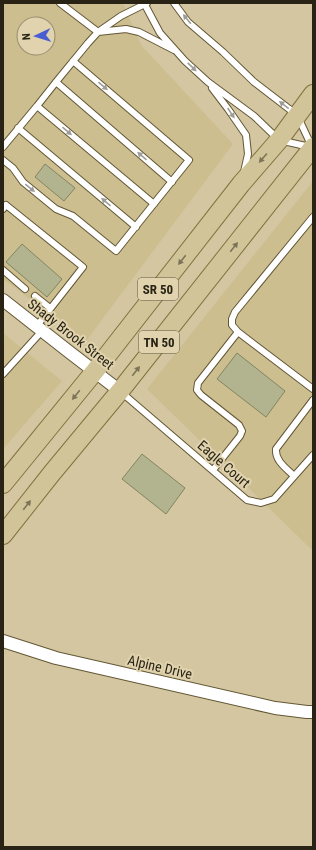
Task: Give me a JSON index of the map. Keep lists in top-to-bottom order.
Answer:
{
  "streets": {
    "main road": ["SR 50", "TN 50"],
    "street": ["Shady Brook Street", "Alpine Drive"],
    "lane": ["Eagle Court"]
  },
  "crossings": [
    ["SR 50", "Shady Brook Street"],
    ["Shady Brook Street", "TN 50"],
    ["Shady Brook Street", "Eagle Court"],
    ["TN 50", "Eagle Court"]
  ],
  "north": "left"
}
